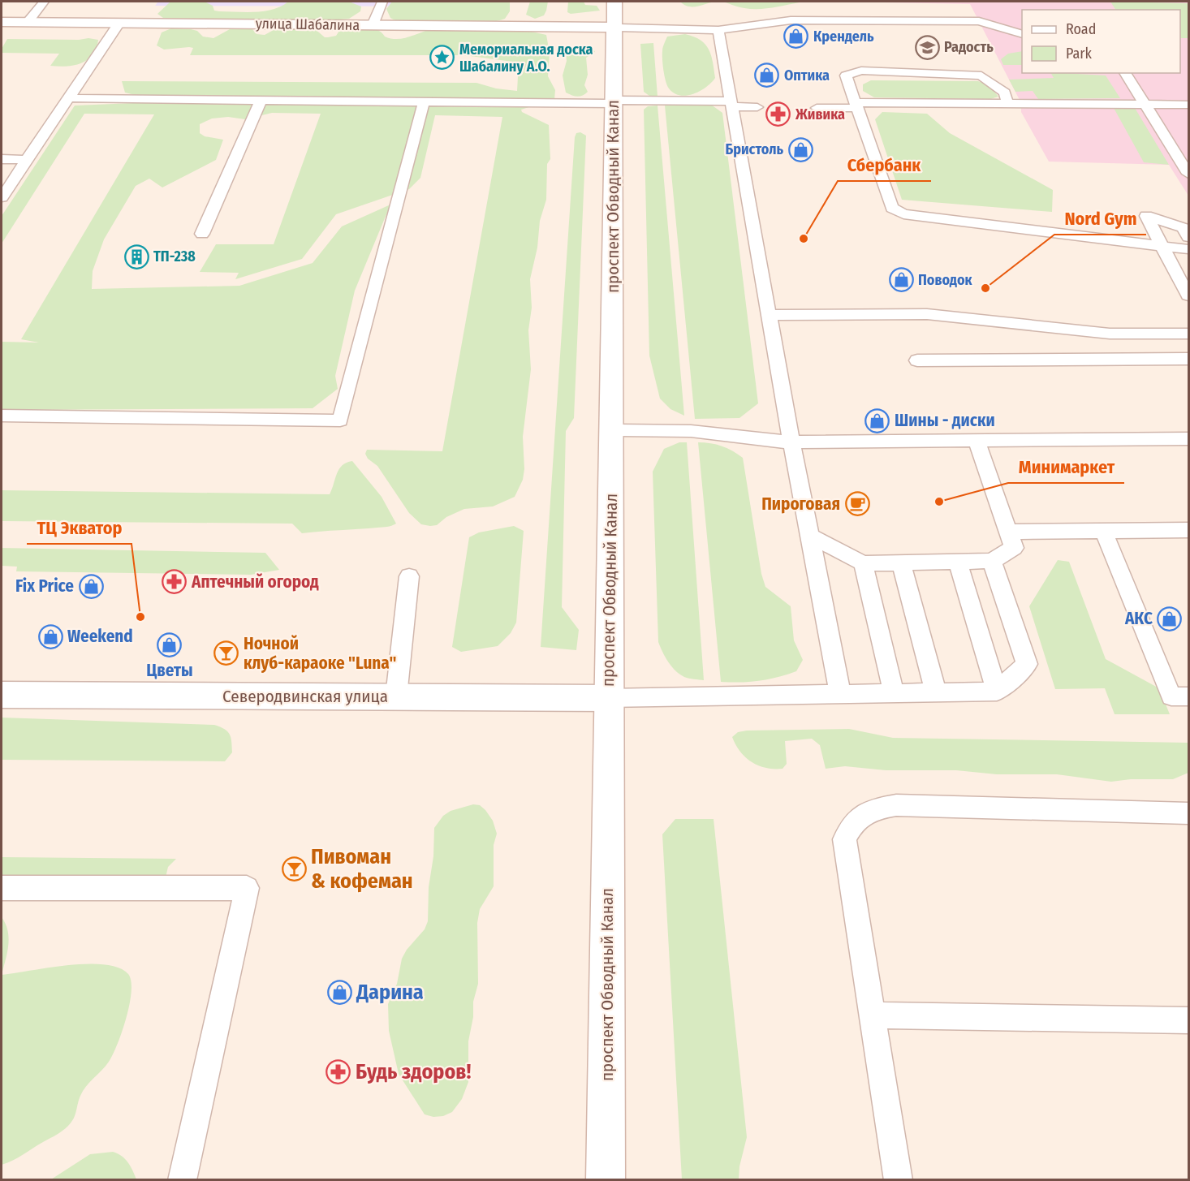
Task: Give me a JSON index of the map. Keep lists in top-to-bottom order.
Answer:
{
  "streets": {
    "main road": ["улица Шабалина", "проспект Обводный Канал", "Северодвинская улица"]
  },
  "crossings": [
    ["улица Шабалина", "проспект Обводный Канал"],
    ["проспект Обводный Канал", "Северодвинская улица"]
  ],
  "places": {
    "shop": [
      "Крендель",
      "Оптика",
      "Бристоль",
      "Поводок",
      "Шины - диски",
      "Fix Price",
      "АКС",
      "Weekend",
      "Цветы",
      "Дарина"
    ],
    "school or university": ["Радость"],
    "place": ["Мемориальная доска Шабалину А.О."],
    "pharmacy": ["Живика", "Аптечный огород", "Будь здоров!"],
    "other": [
      "Сбербанк",
      "Nord Gym",
      "Минимаркет",
      "ТЦ Экватор"
    ],
    "building": ["ТП-238"],
    "cafe": ["Пироговая"],
    "bar": ["Ночной клуб-караоке \"Luna\"", "Пивоман & кофеман"]
  },
  "legend": ["Road", "Park"]
}
